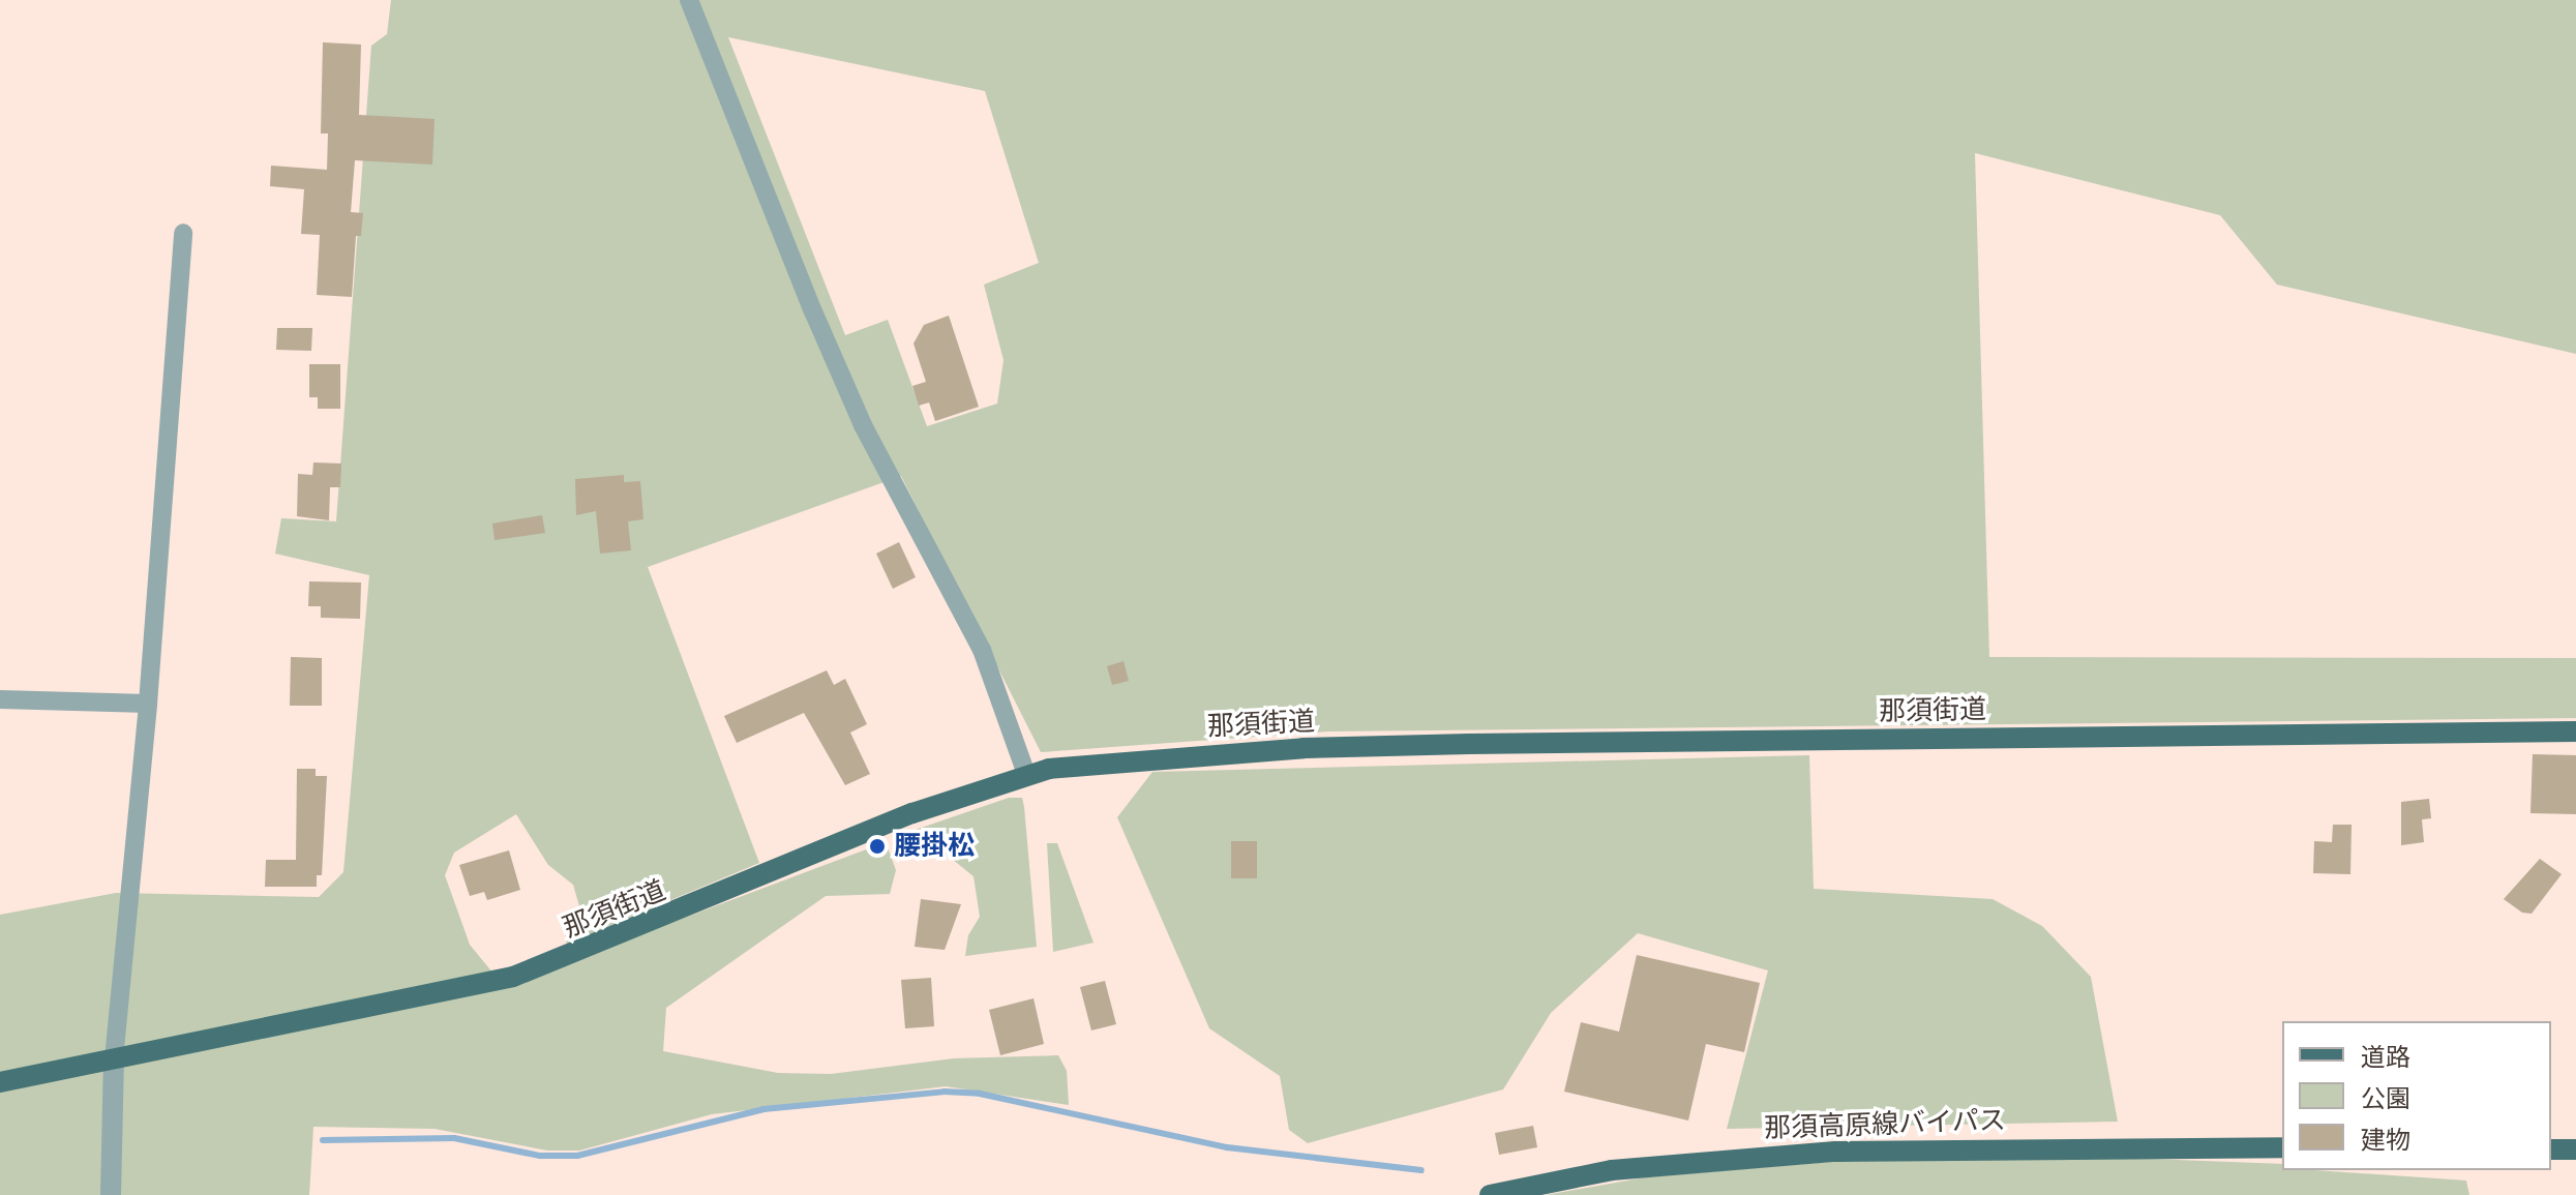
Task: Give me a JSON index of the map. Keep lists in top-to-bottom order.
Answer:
{
  "streets": {
    "main road": ["那須街道", "那須高原線バイパス"]
  },
  "places": ["腰掛松"],
  "legend": ["道路", "公園", "建物"]
}
